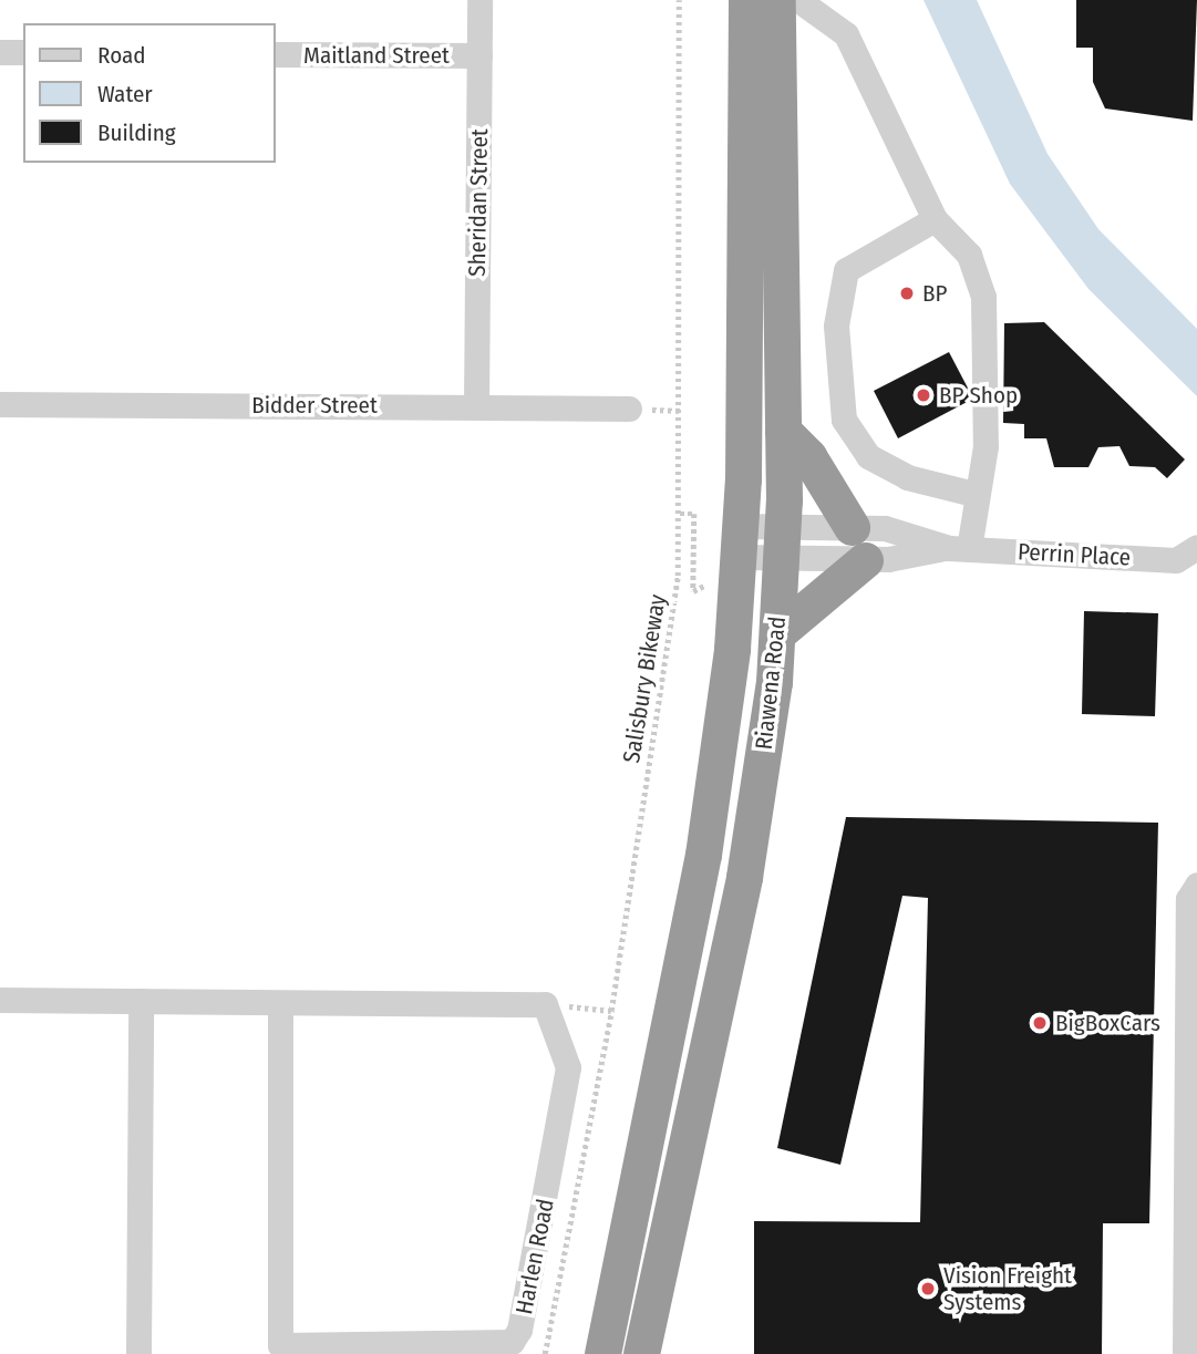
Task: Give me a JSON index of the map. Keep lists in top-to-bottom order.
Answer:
{
  "streets": {
    "highway": ["Riawena Road"],
    "street": [
      "Maitland Street",
      "Sheridan Street",
      "Bidder Street",
      "Perrin Place",
      "Harlen Road"
    ],
    "path": ["Salisbury Bikeway"]
  },
  "crossings": [
    ["Maitland Street", "Sheridan Street"],
    ["Sheridan Street", "Bidder Street"],
    ["Perrin Place", "Riawena Road"]
  ],
  "places": [
    "BP",
    "BP Shop",
    "BigBoxCars",
    "Vision Freight Systems"
  ],
  "legend": ["Road", "Water", "Building"]
}
